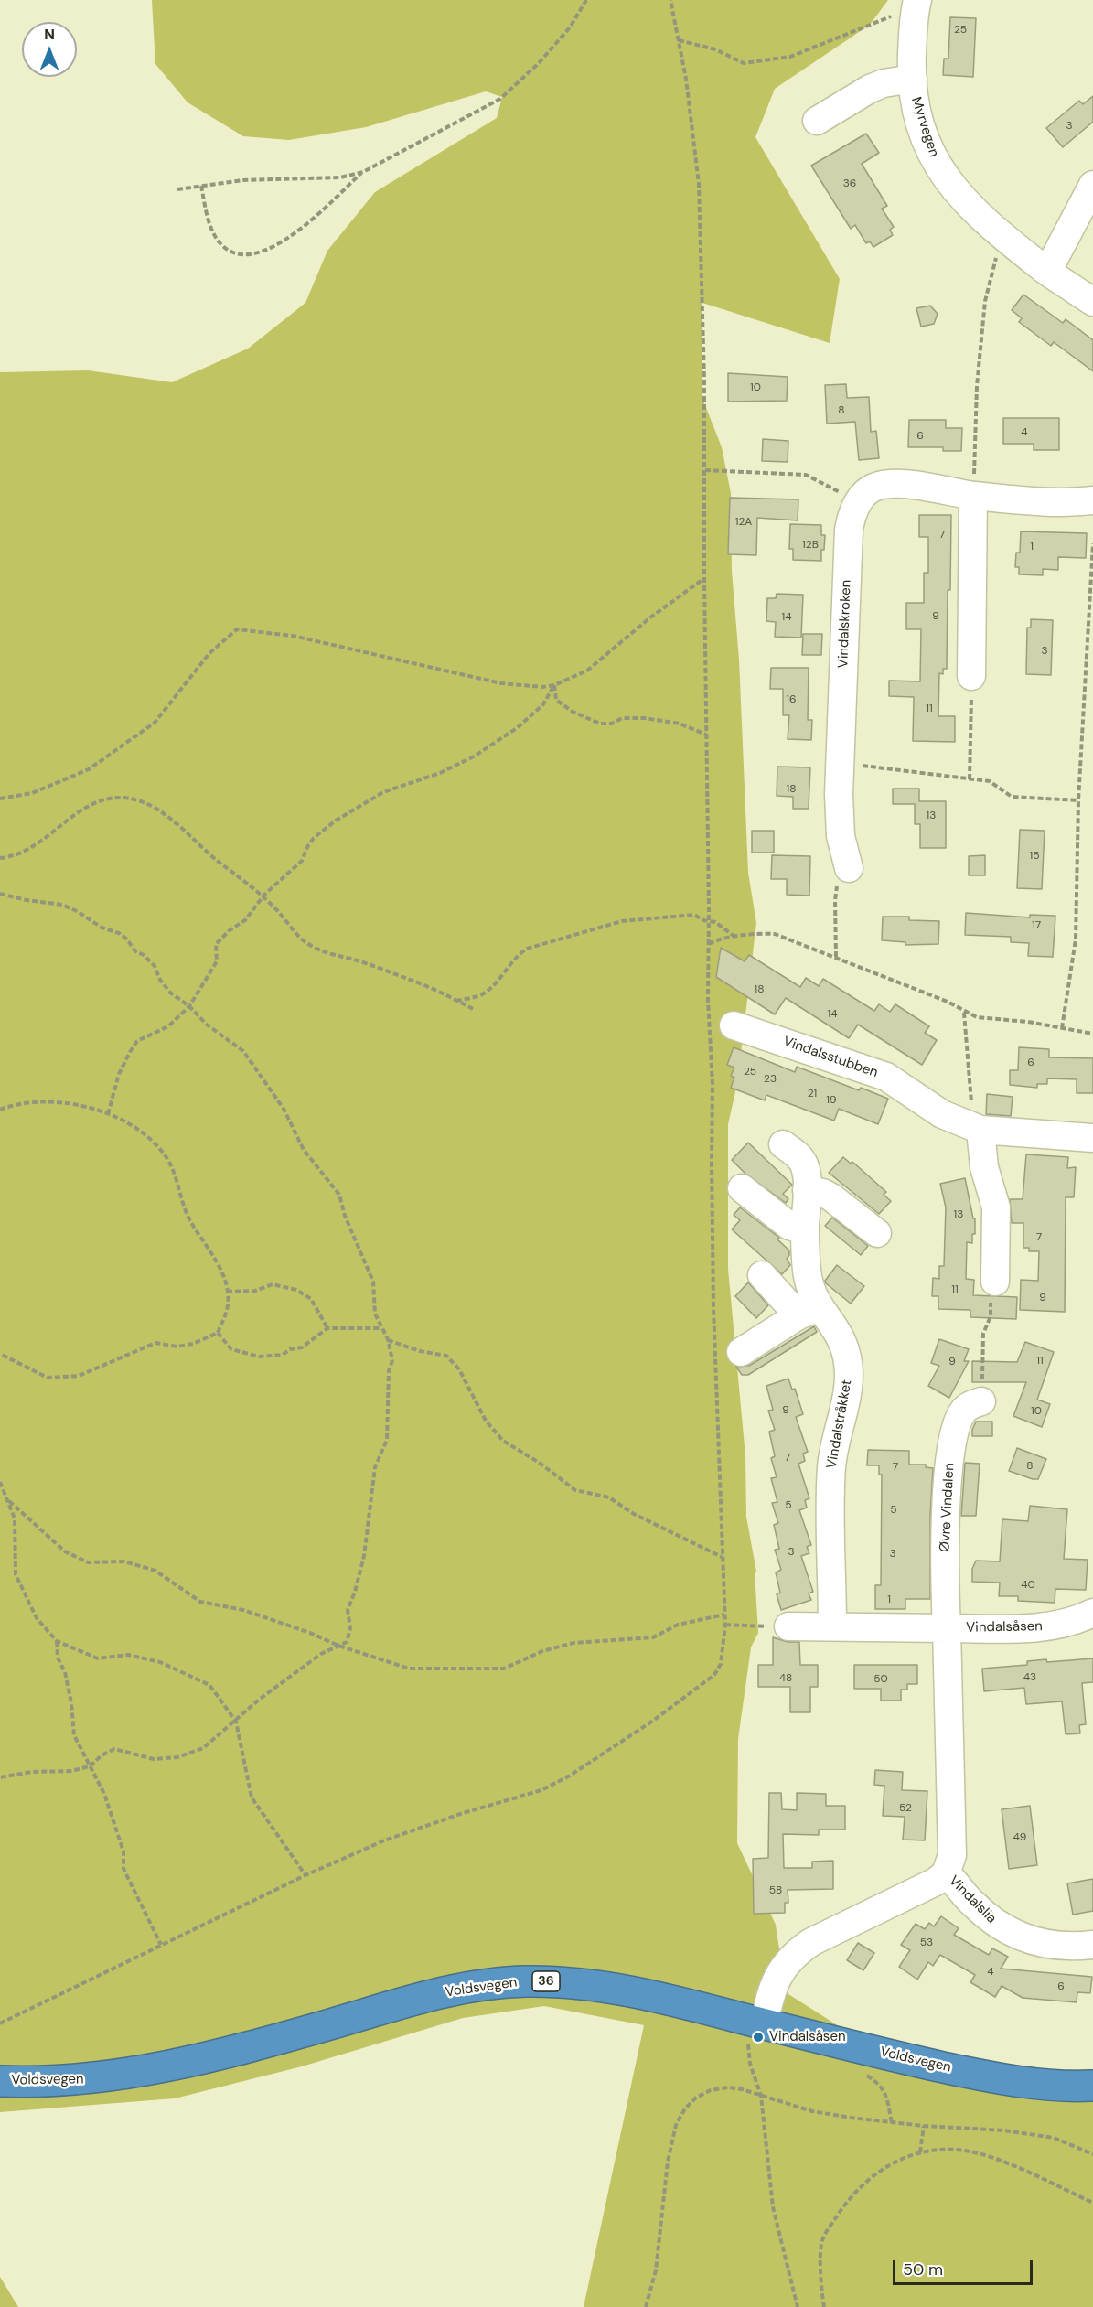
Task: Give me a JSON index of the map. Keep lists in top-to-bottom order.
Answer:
{
  "streets": {
    "highway": ["36", "Voldsvegen"],
    "street": [
      "Myrvegen",
      "Vindalskroken",
      "Vindalsstubben",
      "Vindalstråkket",
      "Øvre Vindalen",
      "Vindalsåsen",
      "Vindalslia"
    ]
  },
  "crossings": [
    ["Vindalstråkket", "Vindalsåsen"],
    ["Øvre Vindalen", "Vindalsåsen"],
    ["Vindalsåsen", "Vindalslia"]
  ],
  "places": ["Vindalsåsen"],
  "house_numbers": [
    "25",
    "3",
    "36",
    "10",
    "8",
    "4",
    "6",
    "12A",
    "7",
    "12B",
    "1",
    "9",
    "14",
    "3",
    "16",
    "11",
    "18",
    "13",
    "15",
    "17",
    "18",
    "14",
    "6",
    "25",
    "23",
    "21",
    "19",
    "13",
    "7",
    "11",
    "9",
    "11",
    "9",
    "9",
    "10",
    "7",
    "8",
    "7",
    "5",
    "5",
    "3",
    "3",
    "40",
    "1",
    "43",
    "48",
    "50",
    "52",
    "49",
    "58",
    "53",
    "4",
    "6"
  ],
  "scale_bar": "50 m",
  "north": "top"
}
